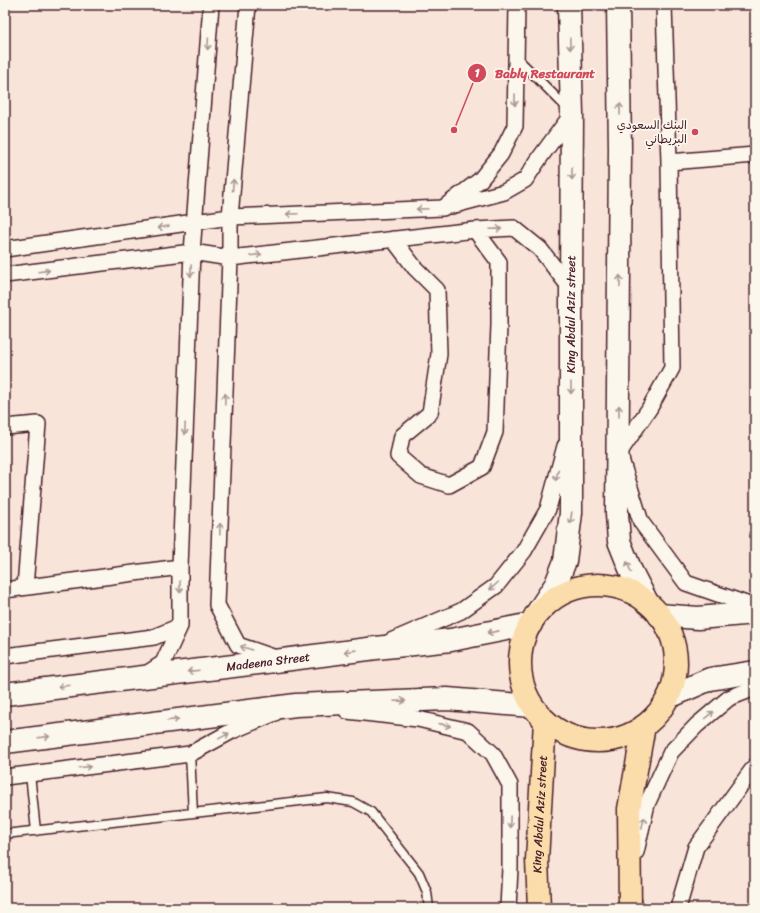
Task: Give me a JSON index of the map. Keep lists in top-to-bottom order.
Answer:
{
  "streets": {
    "main road": ["King Abdul Aziz street", "Madeena Street"]
  },
  "crossings": [
    ["King Abdul Aziz street", "Madeena Street"]
  ],
  "places": ["Bably Restaurant", "البنك السعودي البريطاني"]
}
